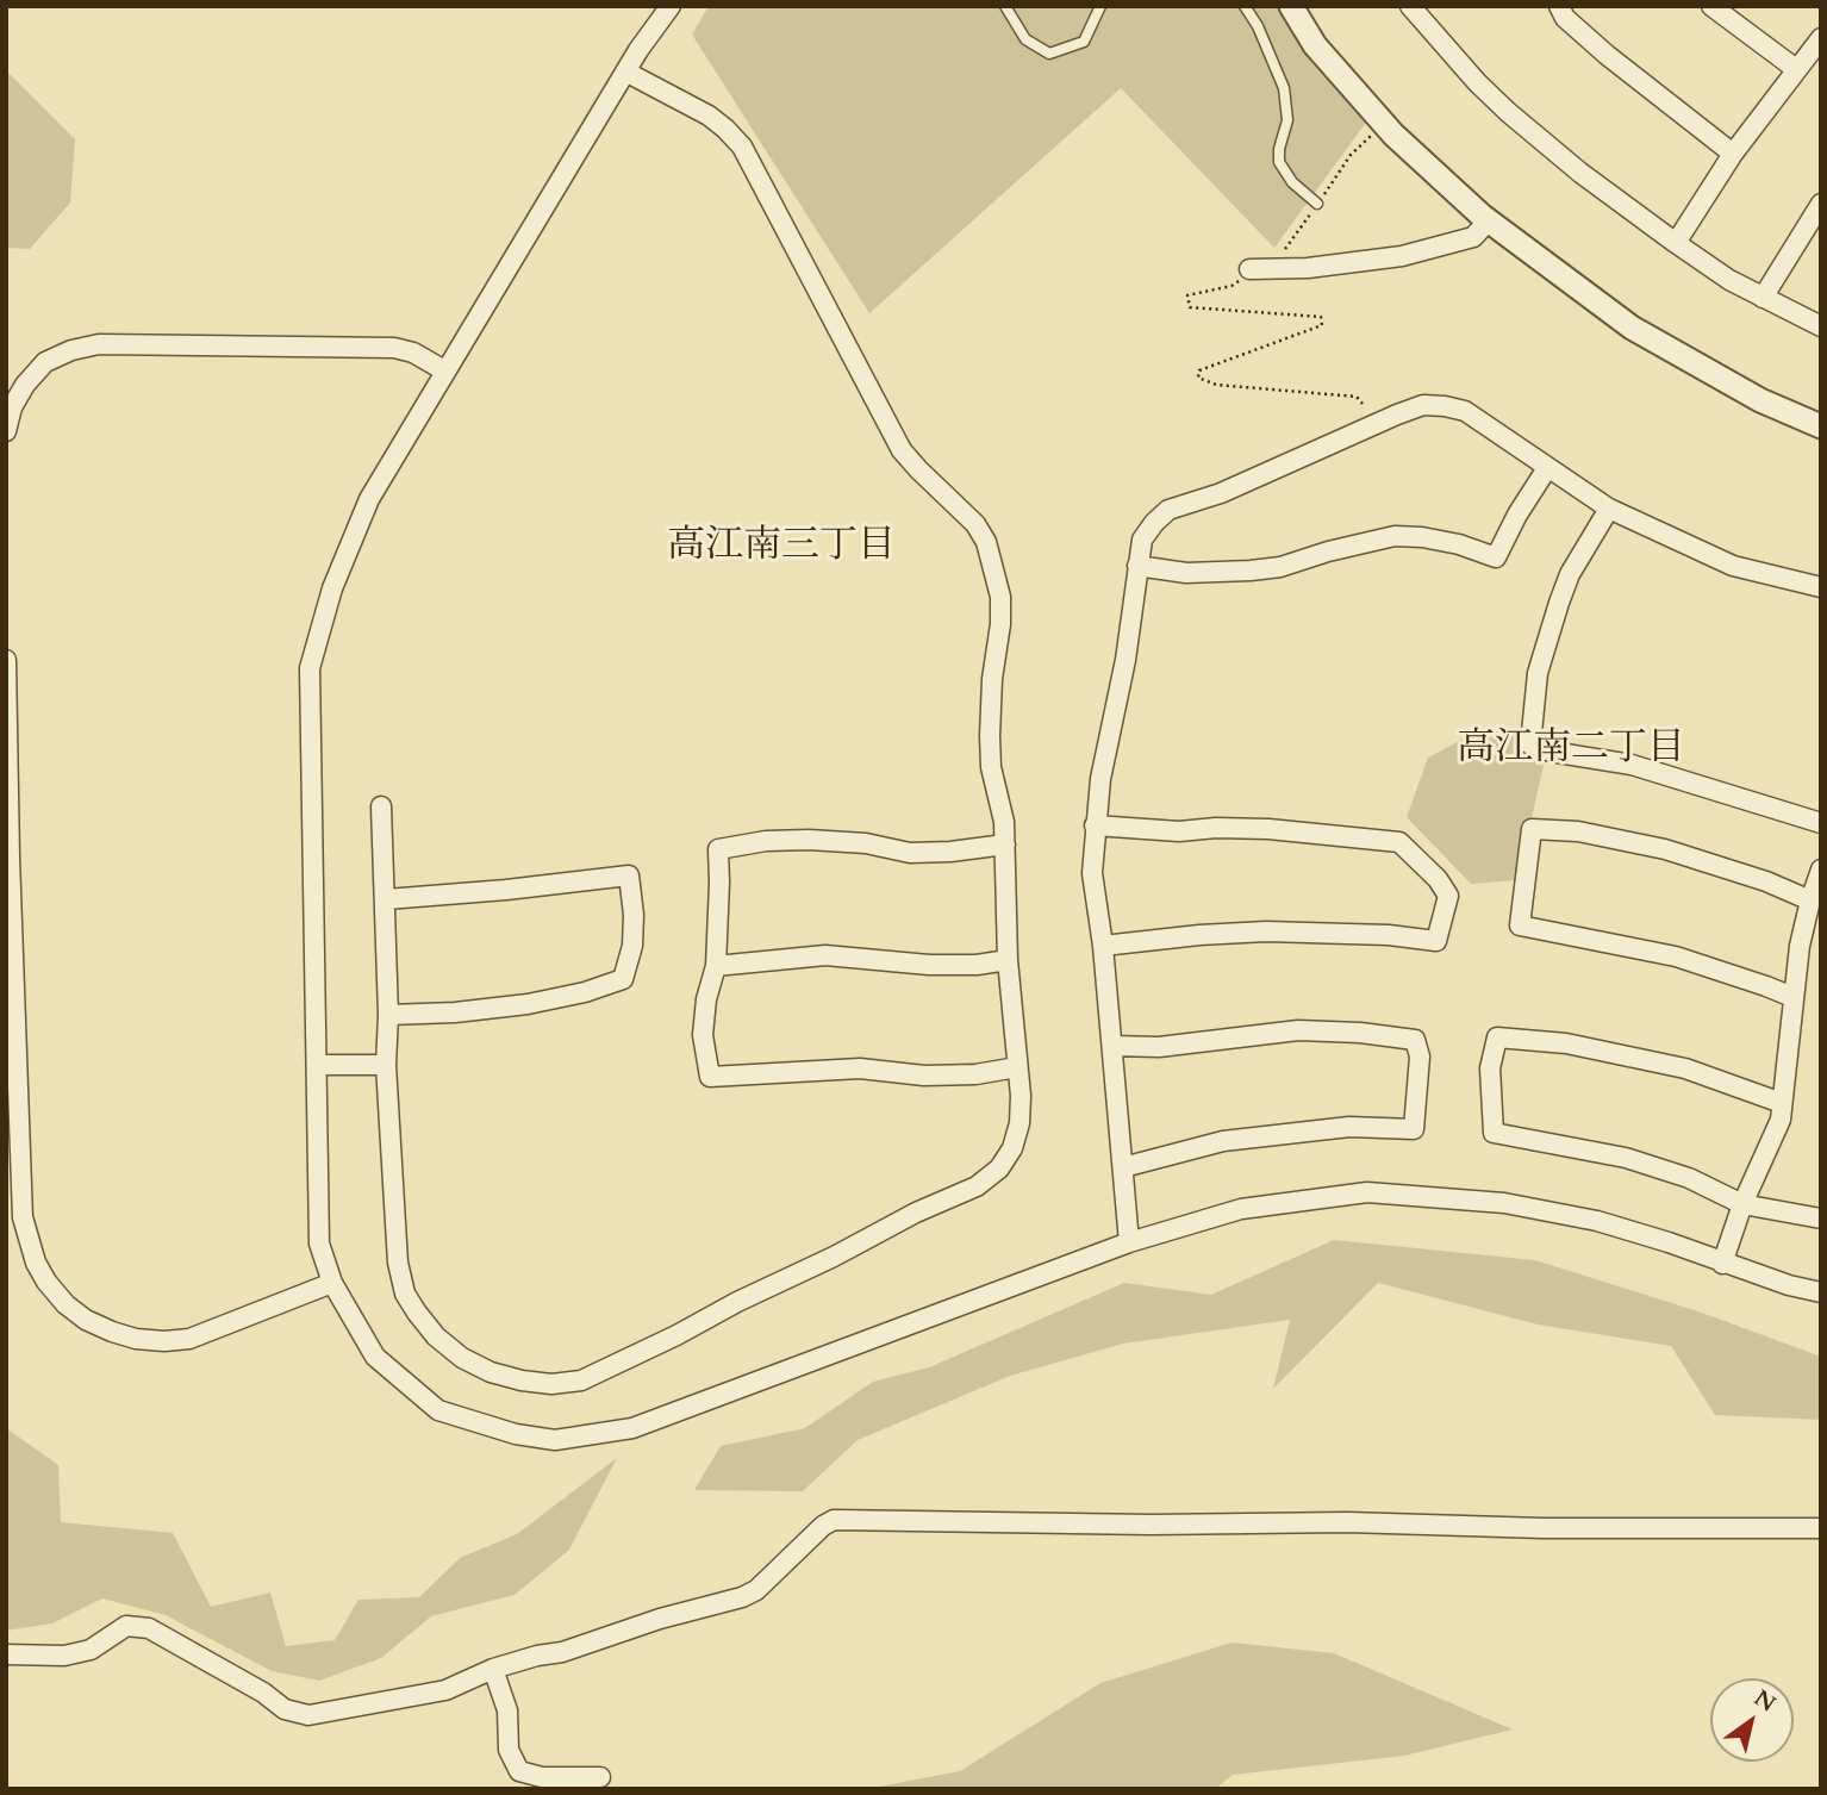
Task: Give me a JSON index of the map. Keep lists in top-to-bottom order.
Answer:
{
  "districts": ["高江南三丁目", "高江南二丁目"],
  "north": "top right"
}
